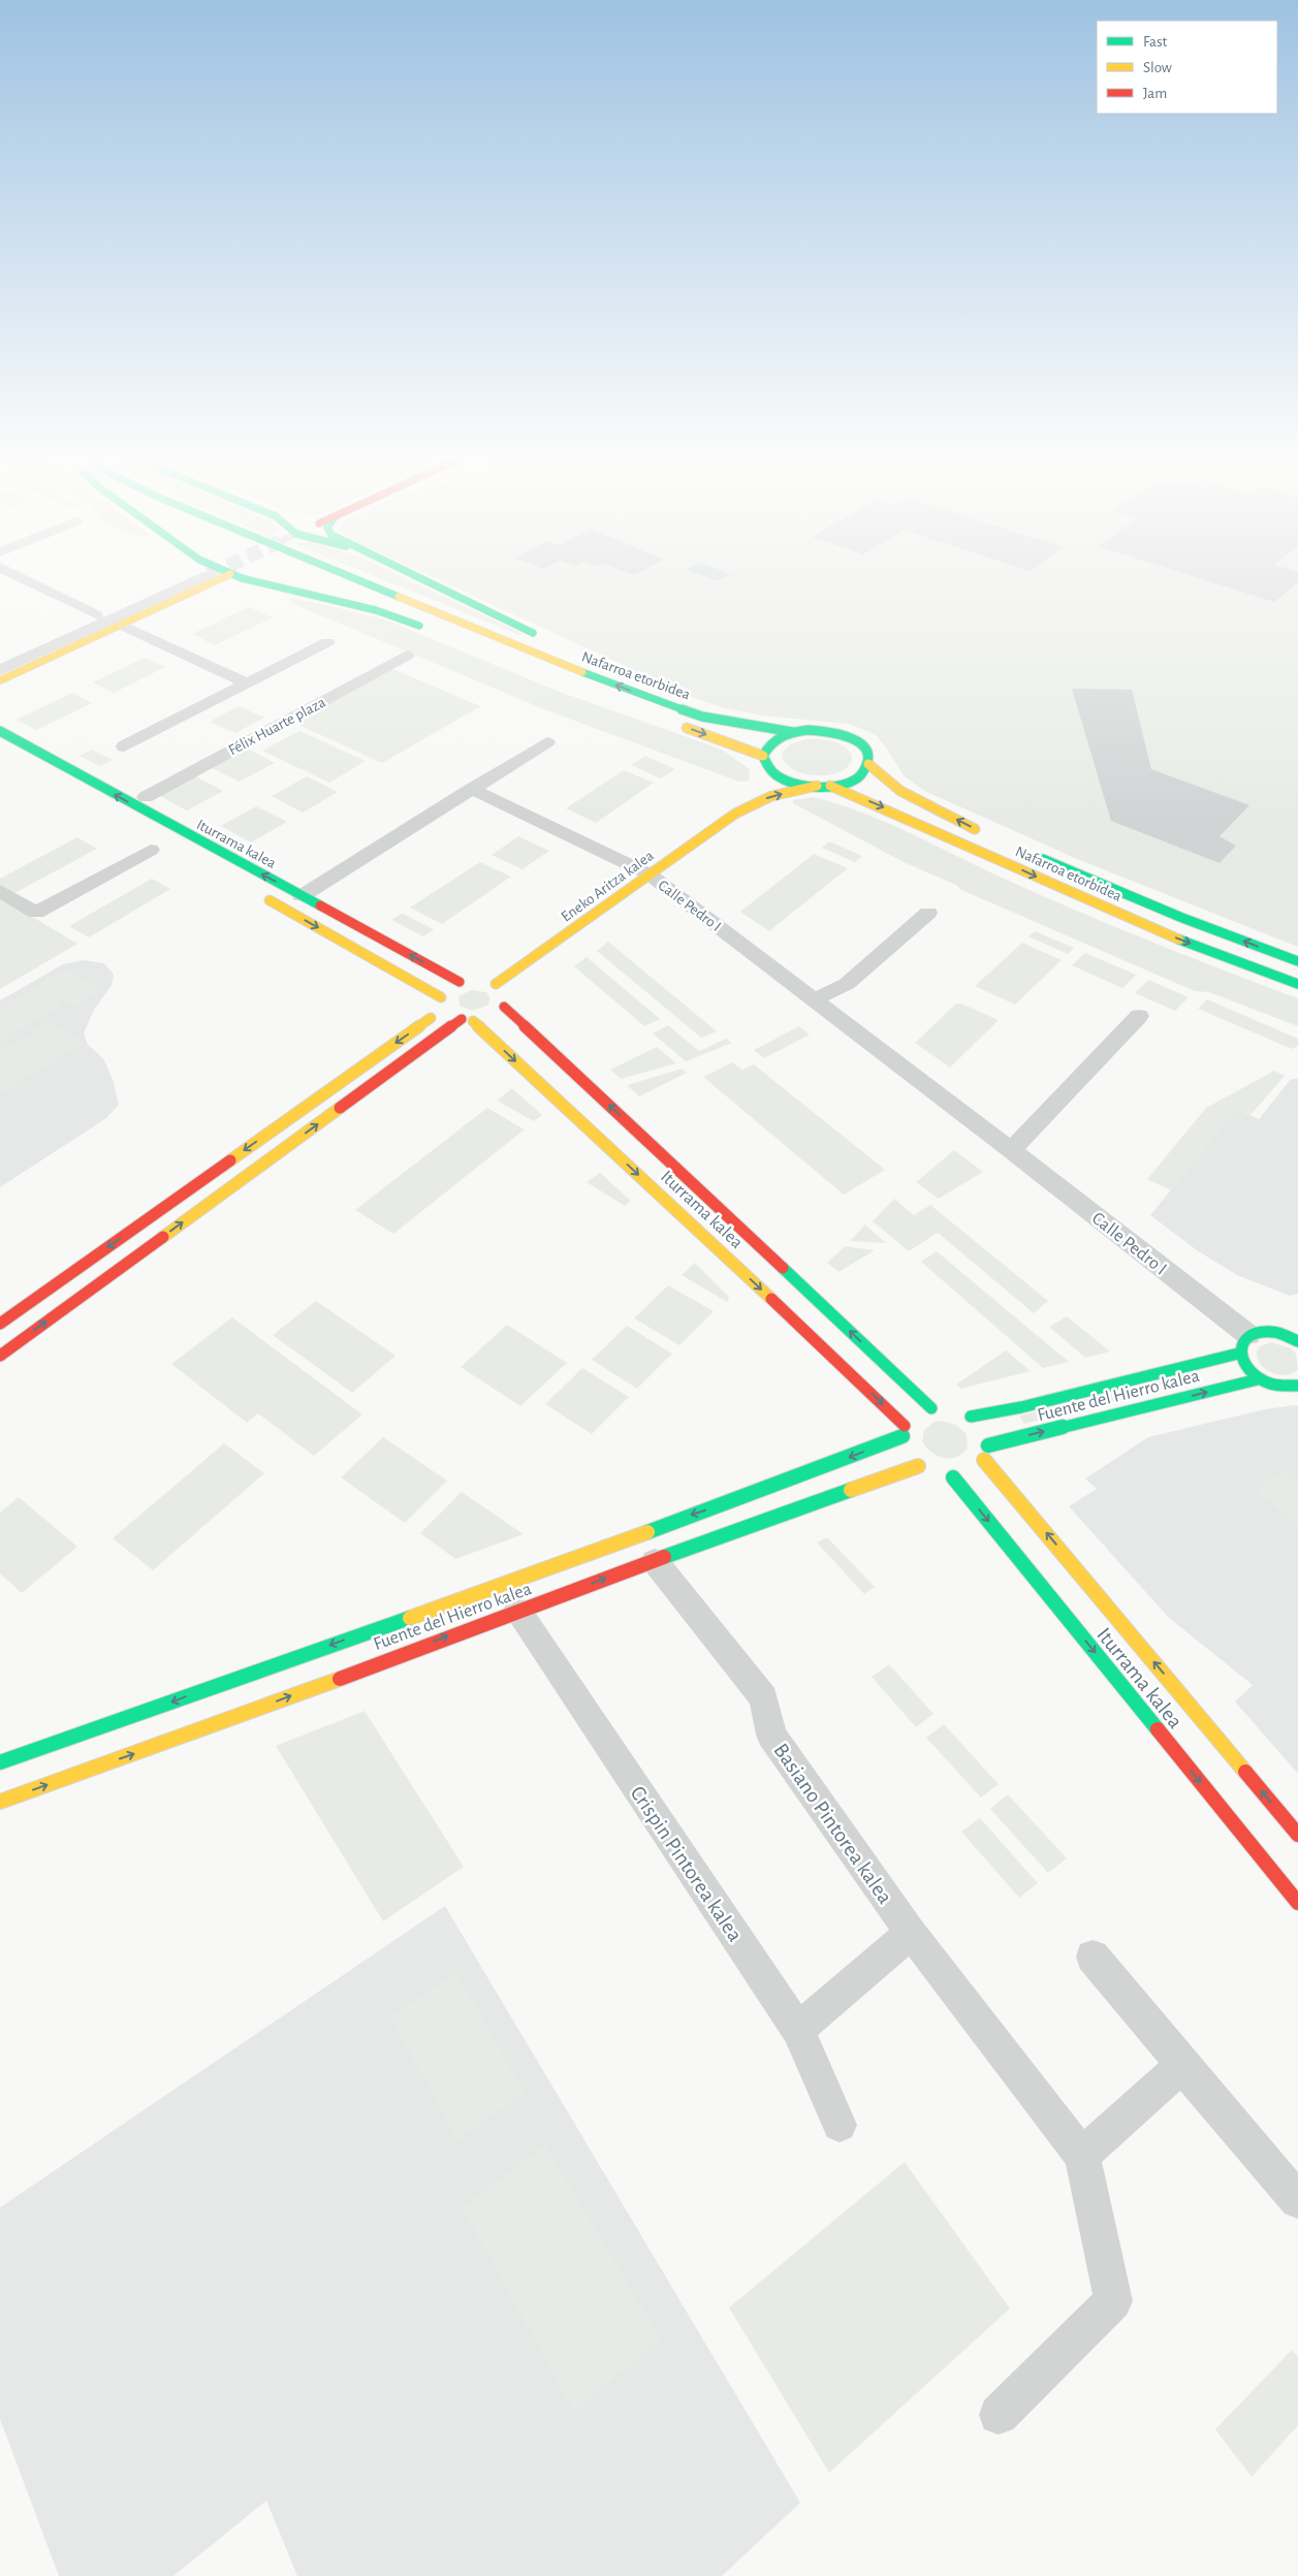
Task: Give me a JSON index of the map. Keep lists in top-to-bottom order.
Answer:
{
  "streets": {
    "main road": [
      "Nafarroa etorbidea",
      "Iturrama kalea",
      "Eneko Aritza kalea",
      "Fuente del Hierro kalea"
    ],
    "street": [
      "Félix Huarte plaza",
      "Calle Pedro I",
      "Basiano Pintorea kalea",
      "Crispin Pintorea kalea"
    ]
  },
  "crossings": [
    ["Iturrama kalea", "Eneko Aritza kalea"],
    ["Iturrama kalea", "Fuente del Hierro kalea"],
    ["Eneko Aritza kalea", "Calle Pedro I"],
    ["Calle Pedro I", "Fuente del Hierro kalea"],
    ["Fuente del Hierro kalea", "Basiano Pintorea kalea"],
    ["Fuente del Hierro kalea", "Crispin Pintorea kalea"]
  ],
  "legend": ["Fast", "Slow", "Jam"]
}
